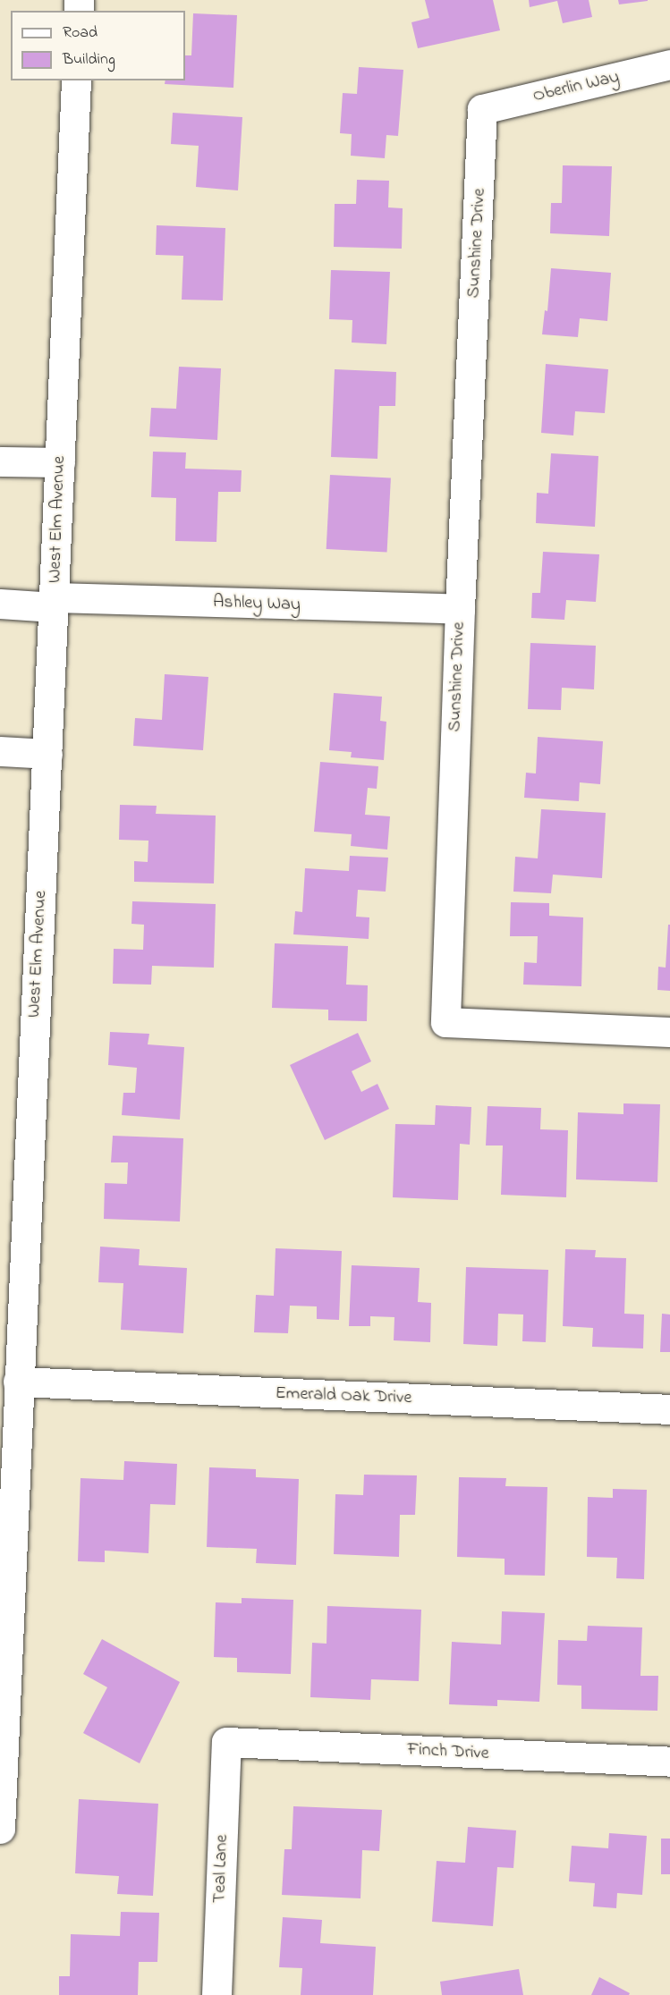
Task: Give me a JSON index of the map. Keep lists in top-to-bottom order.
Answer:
{
  "streets": {
    "street": [
      "Oberlin Way",
      "Sunshine Drive",
      "West Elm Avenue",
      "Ashley Way",
      "Emerald Oak Drive",
      "Finch Drive",
      "Teal Lane"
    ]
  },
  "crossings": [
    ["Oberlin Way", "Sunshine Drive"],
    ["Sunshine Drive", "Ashley Way"],
    ["West Elm Avenue", "Ashley Way"],
    ["West Elm Avenue", "Emerald Oak Drive"],
    ["Finch Drive", "Teal Lane"]
  ],
  "legend": ["Road", "Building"]
}
